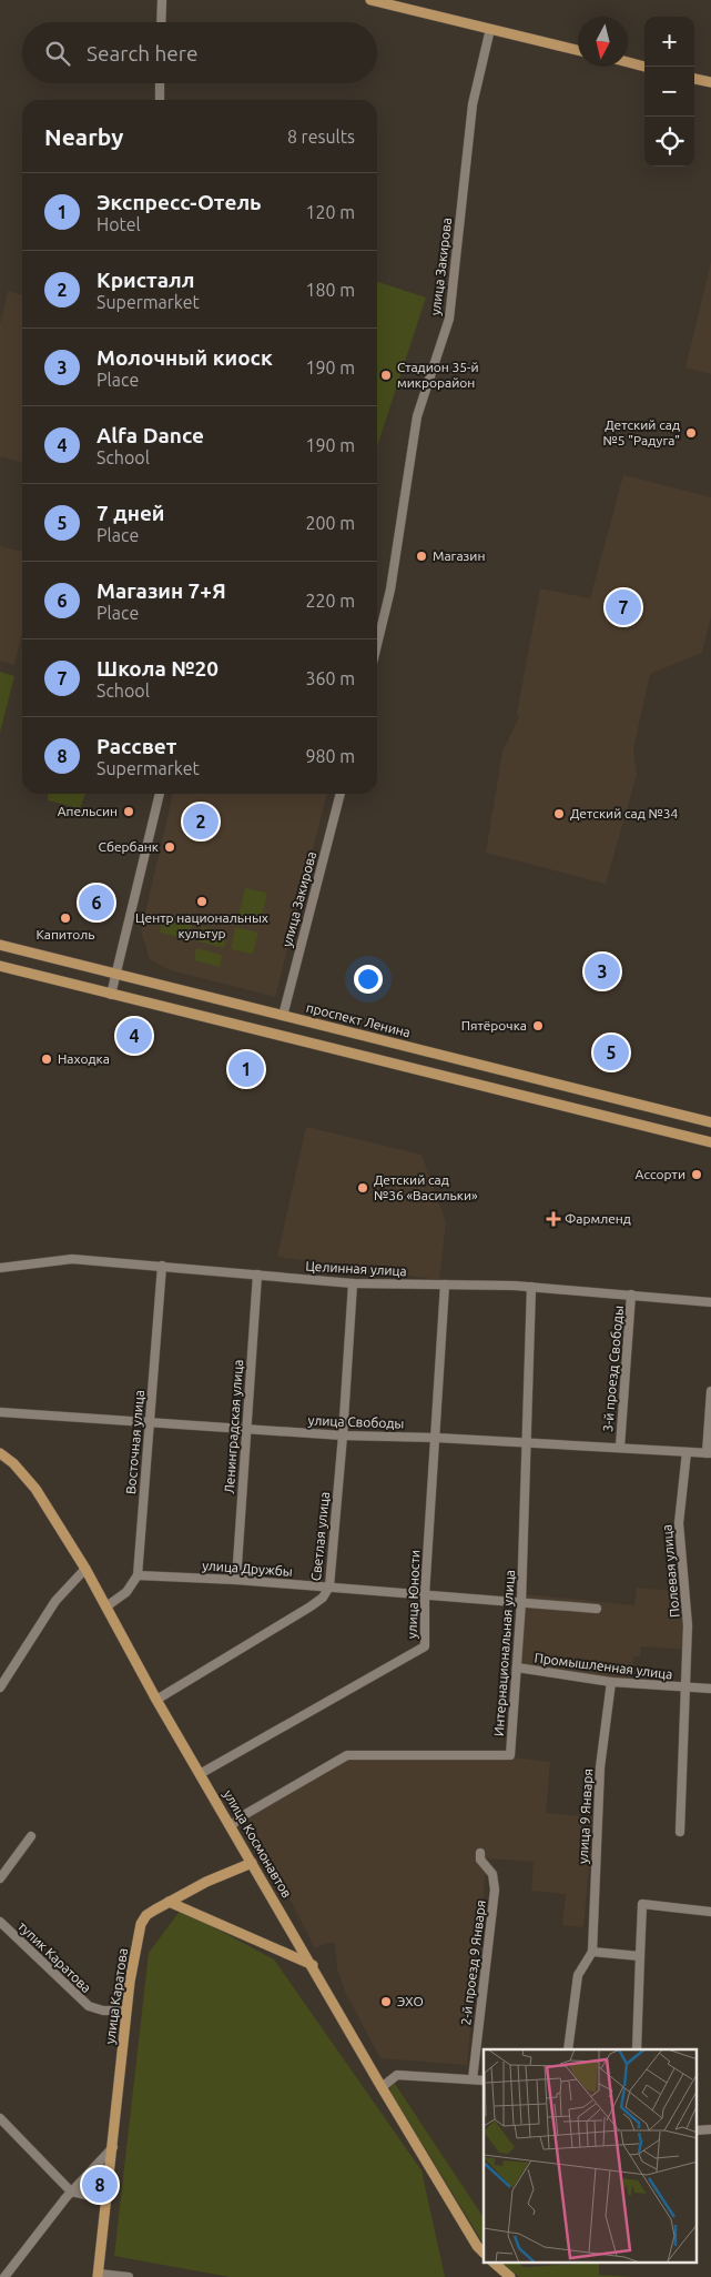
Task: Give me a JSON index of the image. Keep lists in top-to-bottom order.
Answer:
{
  "streets": {
    "main road": ["проспект Ленина", "улица Космонавтов", "улица Каратова"],
    "street": [
      "улица Закирова",
      "Целинная улица",
      "3-й проезд Свободы",
      "улица Свободы",
      "Ленинградская улица",
      "Восточная улица",
      "Светлая улица",
      "улица Дружбы",
      "Полевая улица",
      "улица Юности",
      "Интернациональная улица",
      "Промышленная улица",
      "улица 9 Января",
      "тупик Каратова",
      "2-й проезд 9 Января"
    ]
  },
  "crossings": [
    ["улица Закирова", "проспект Ленина"],
    ["Целинная улица", "3-й проезд Свободы"],
    ["Целинная улица", "Ленинградская улица"],
    ["Целинная улица", "Восточная улица"],
    ["Целинная улица", "Светлая улица"],
    ["Целинная улица", "улица Юности"],
    ["Целинная улица", "Интернациональная улица"],
    ["3-й проезд Свободы", "улица Свободы"],
    ["улица Свободы", "Ленинградская улица"],
    ["улица Свободы", "Восточная улица"],
    ["улица Свободы", "Светлая улица"],
    ["улица Свободы", "Полевая улица"],
    ["улица Свободы", "улица Юности"],
    ["улица Свободы", "Интернациональная улица"],
    ["Ленинградская улица", "улица Дружбы"],
    ["Восточная улица", "улица Дружбы"],
    ["Светлая улица", "улица Дружбы"],
    ["Светлая улица", "улица Космонавтов"],
    ["улица Дружбы", "улица Юности"],
    ["улица Дружбы", "Интернациональная улица"],
    ["Полевая улица", "Промышленная улица"],
    ["улица Юности", "улица Космонавтов"],
    ["Интернациональная улица", "Промышленная улица"],
    ["Интернациональная улица", "улица Космонавтов"],
    ["Промышленная улица", "улица 9 Января"],
    ["улица Космонавтов", "улица Каратова"],
    ["тупик Каратова", "улица Каратова"]
  ],
  "places": {
    "other": [
      "Стадион 35-й микрорайон",
      "Детский сад №5 \"Радуга\"",
      "Магазин",
      "Апельсин",
      "Детский сад №34",
      "Сбербанк",
      "Центр национальных культур",
      "Капитоль",
      "Пятёрочка",
      "Находка",
      "Ассорти",
      "Детский сад №36 «Васильки»",
      "ЭХО"
    ],
    "health": ["Фармленд"]
  },
  "north": "bottom",
  "page": {
    "map_buttons": ["+", "−"],
    "search": "Search here",
    "heading": ["Nearby", "8 results"],
    "list": [
      {
        "mark": "1",
        "name": "Экспресс-Отель",
        "note": "Hotel",
        "value": "120 m"
      },
      {
        "mark": "2",
        "name": "Кристалл",
        "note": "Supermarket",
        "value": "180 m"
      },
      {
        "mark": "3",
        "name": "Молочный киоск",
        "note": "Place",
        "value": "190 m"
      },
      {
        "mark": "4",
        "name": "Alfa Dance",
        "note": "School",
        "value": "190 m"
      },
      {
        "mark": "5",
        "name": "7 дней",
        "note": "Place",
        "value": "200 m"
      },
      {
        "mark": "6",
        "name": "Магазин 7+Я",
        "note": "Place",
        "value": "220 m"
      },
      {
        "mark": "7",
        "name": "Школа №20",
        "note": "School",
        "value": "360 m"
      },
      {
        "mark": "8",
        "name": "Рассвет",
        "note": "Supermarket",
        "value": "980 m"
      }
    ],
    "pins": [
      "7",
      "2",
      "6",
      "3",
      "4",
      "5",
      "1",
      "8"
    ]
  }
}
